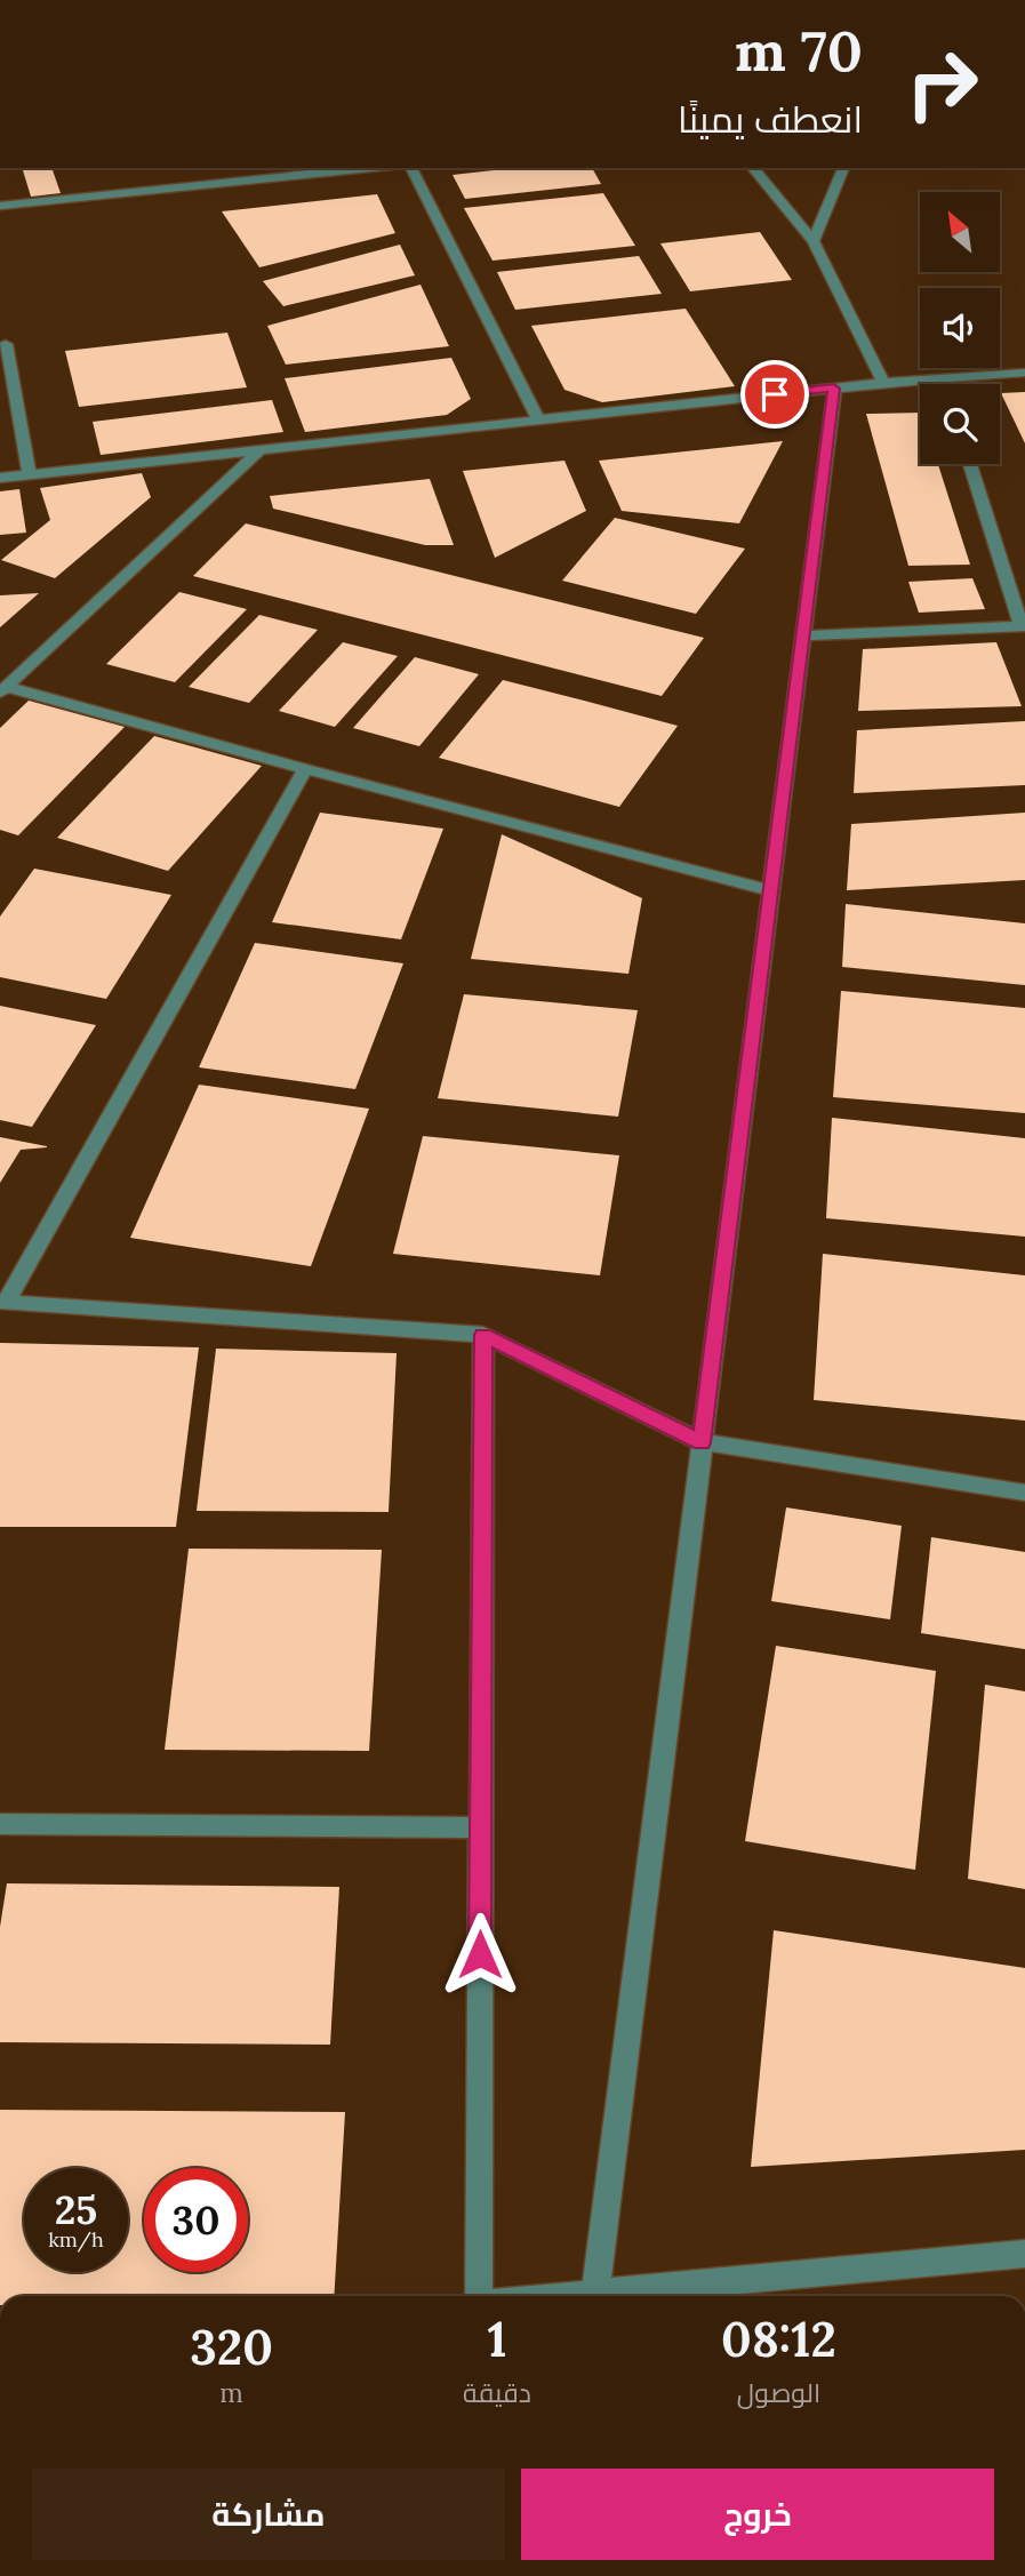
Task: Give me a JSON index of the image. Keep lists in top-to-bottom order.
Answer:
{
  "north": "top left",
  "page": {
    "turn": ["70 m", "انعطف يمينًا"],
    "speed": "25 km/h",
    "limit": "30",
    "eta": [
      "08:12",
      "الوصول",
      "1",
      "دقيقة",
      "320",
      "m"
    ],
    "buttons": ["خروج", "مشاركة"]
  }
}
